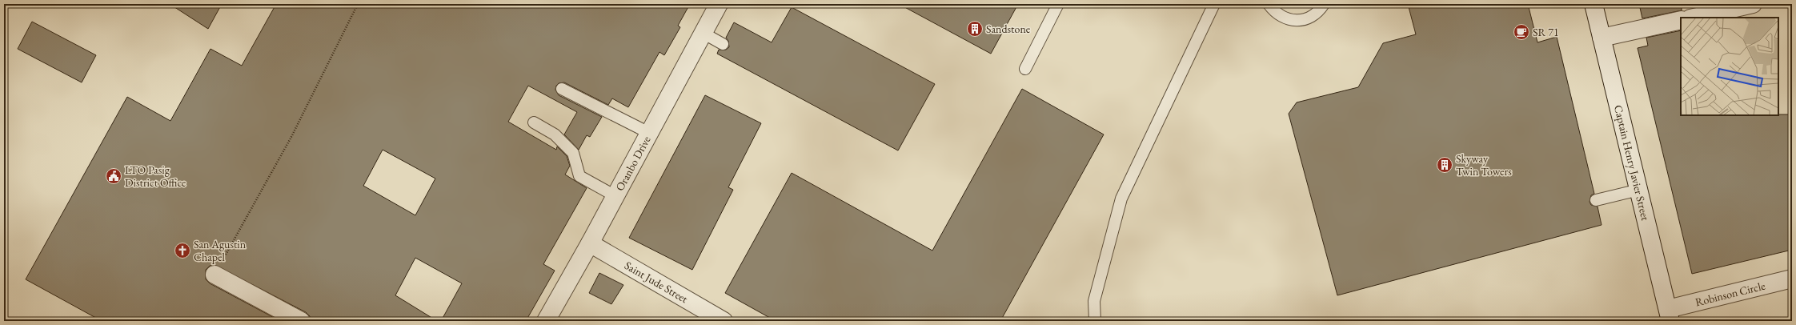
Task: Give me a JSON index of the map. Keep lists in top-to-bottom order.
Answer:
{
  "streets": {
    "street": [
      "Captain Henry Javier Street",
      "Oranbo Drive",
      "Saint Jude Street",
      "Robinson Circle"
    ]
  },
  "crossings": [
    ["Captain Henry Javier Street", "Robinson Circle"],
    ["Oranbo Drive", "Saint Jude Street"]
  ],
  "places": {
    "building": ["Sandstone", "Skyway Twin Towers"],
    "cafe": ["SR 71"],
    "public building": ["LTO Pasig District Office"],
    "church": ["San Agustin Chapel"]
  }
}
